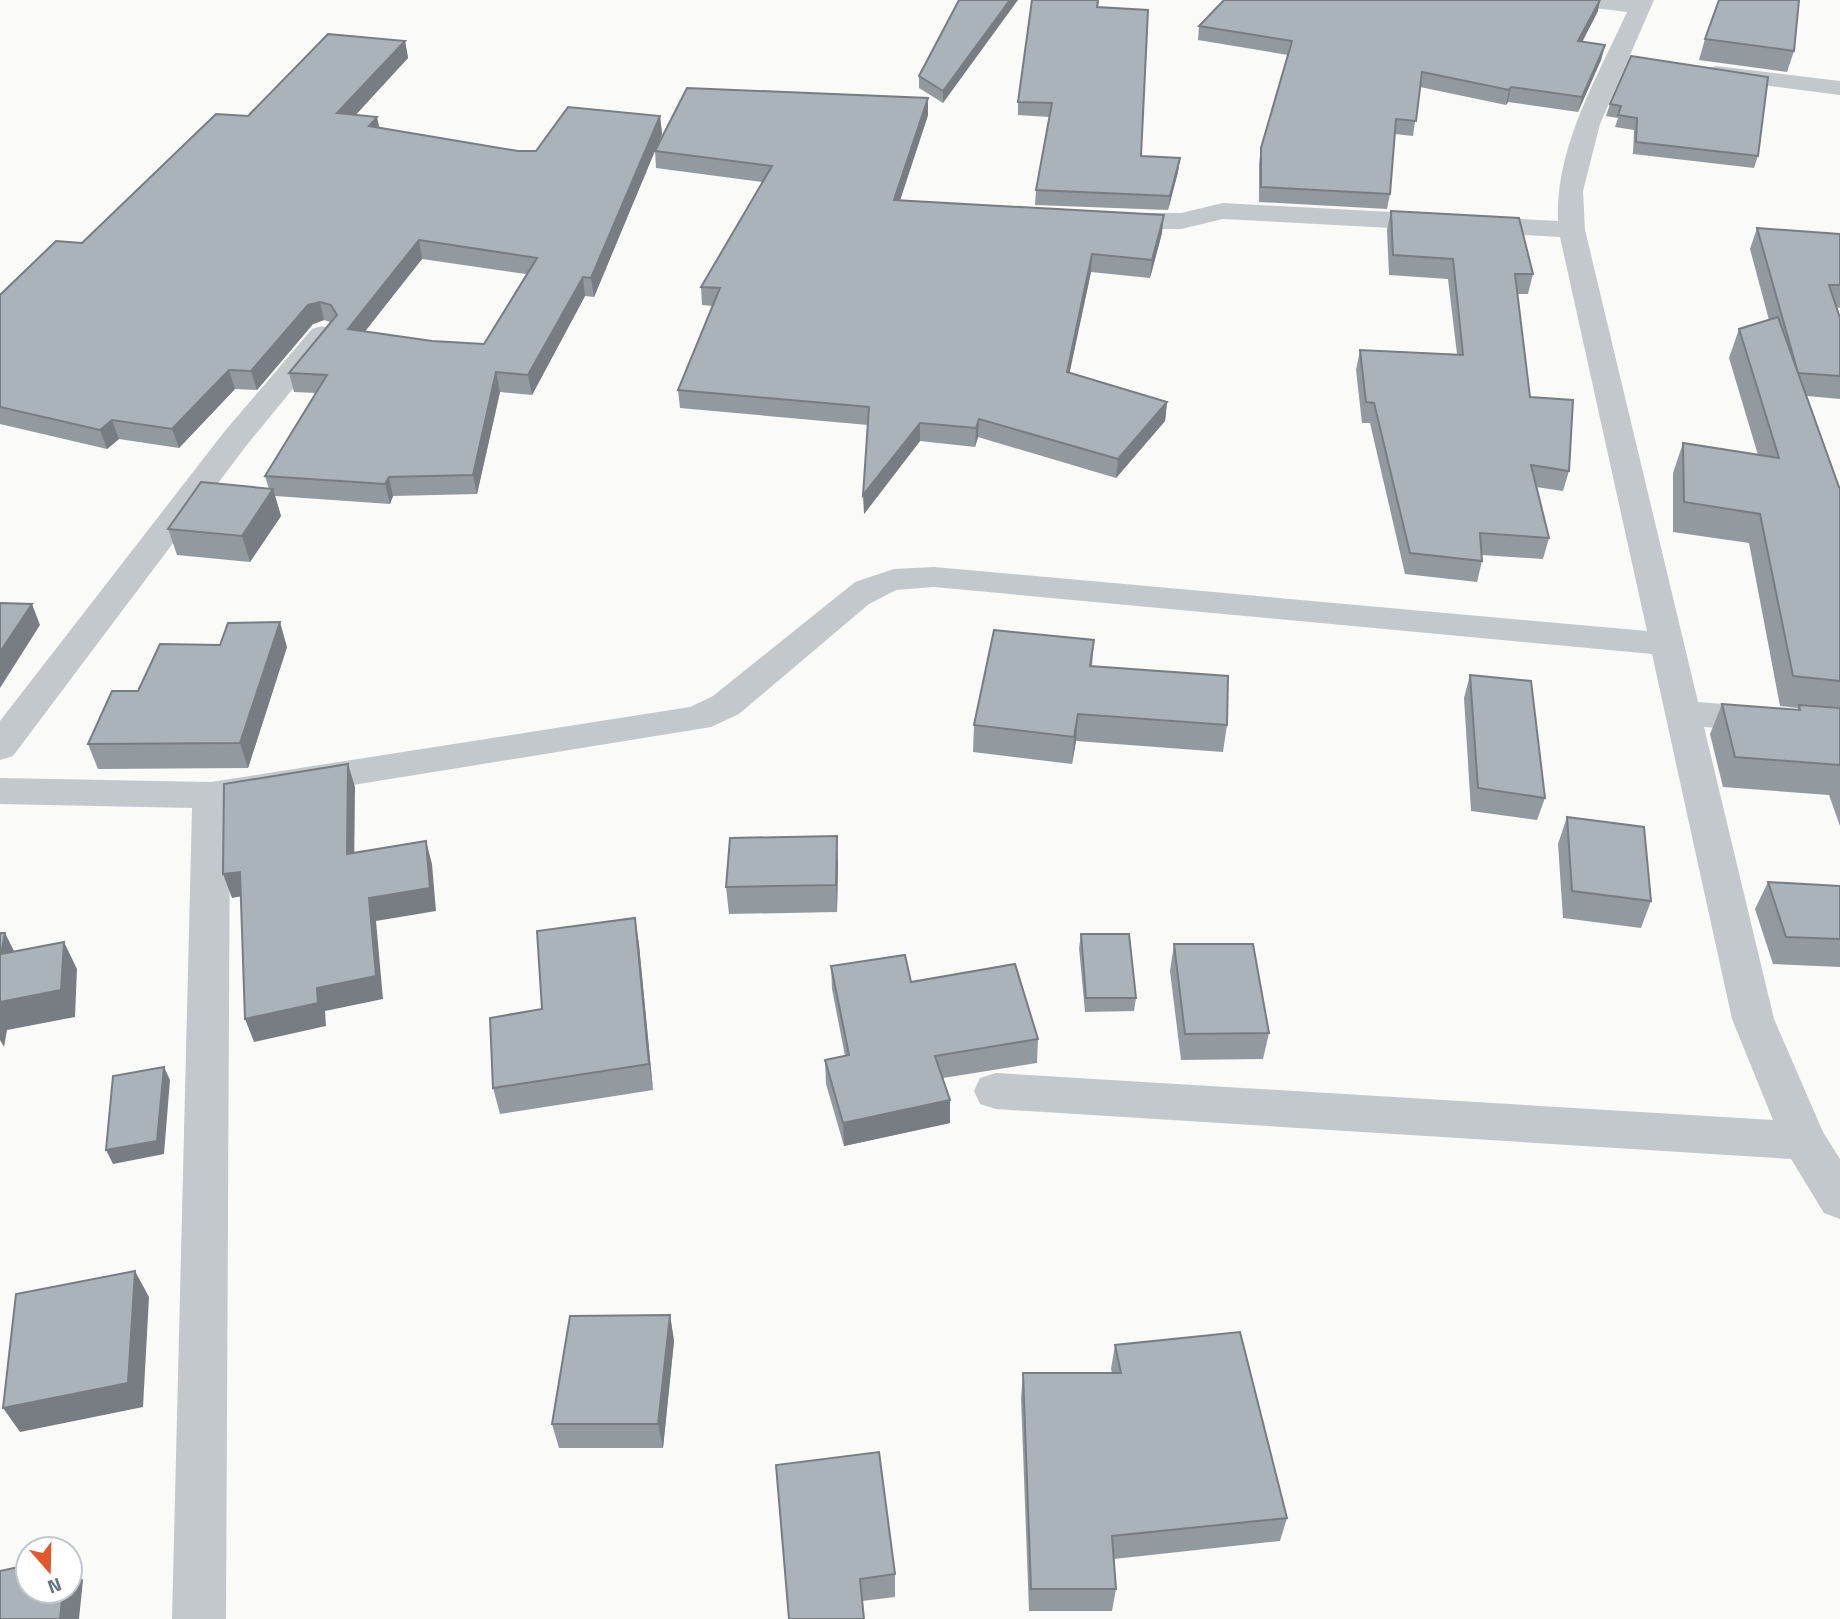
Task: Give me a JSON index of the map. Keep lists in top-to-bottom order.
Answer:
{
  "north": "bottom"
}
